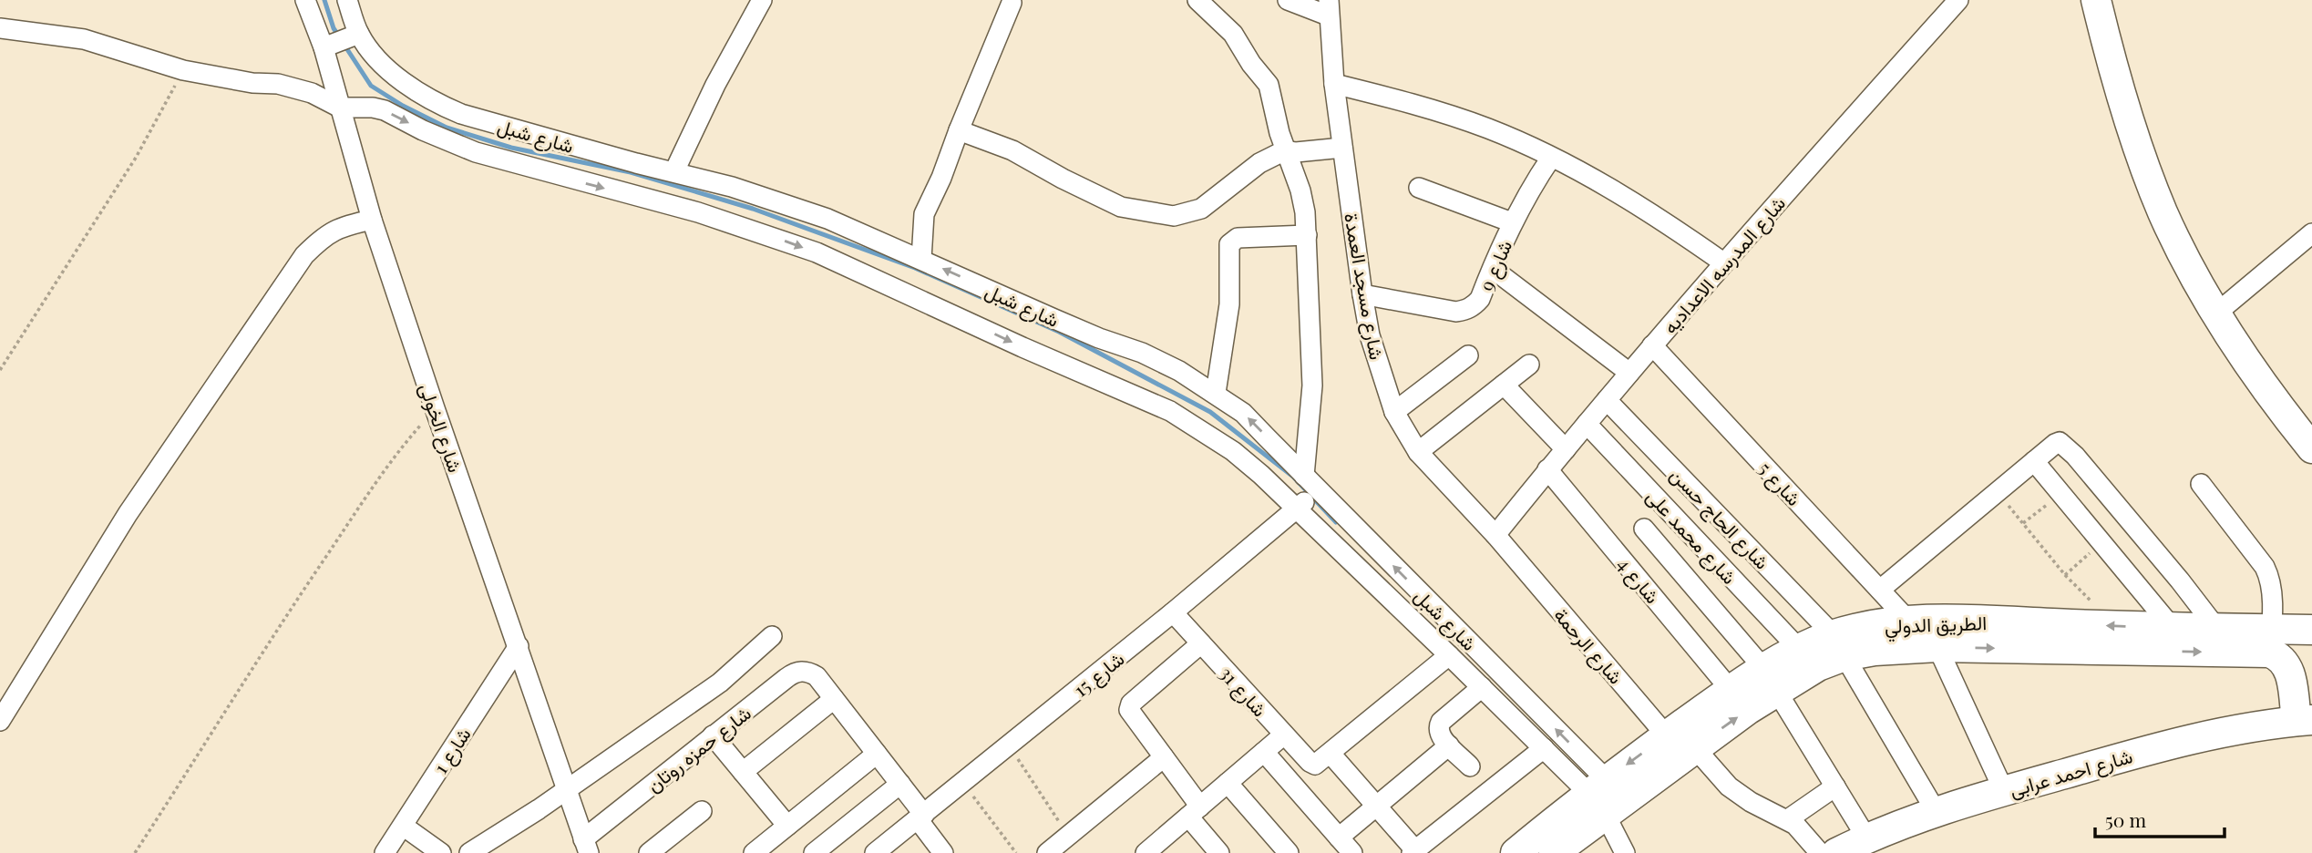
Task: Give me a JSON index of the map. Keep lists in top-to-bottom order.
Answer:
{
  "streets": {
    "street": [
      "شارع شبل",
      "شارع المدرسه الاعداديه",
      "شارع 9",
      "شارع مسجد العمدة",
      "شارع الخولى",
      "شارع 5",
      "شارع الحاج حسن",
      "شارع محمد على",
      "شارع 4",
      "الطريق الدولي",
      "شارع الرحمة",
      "شارع 15",
      "شارع 31",
      "شارع حمزه روتان",
      "شارع 1",
      "شارع احمد عرابى"
    ]
  },
  "crossings": [
    ["شارع شبل", "شارع الخولى"],
    ["شارع شبل", "الطريق الدولي"],
    ["شارع شبل", "شارع 15"],
    ["شارع المدرسه الاعداديه", "شارع مسجد العمدة"],
    ["شارع المدرسه الاعداديه", "شارع 5"],
    ["شارع المدرسه الاعداديه", "شارع الحاج حسن"],
    ["شارع المدرسه الاعداديه", "شارع محمد على"],
    ["شارع المدرسه الاعداديه", "شارع 4"],
    ["شارع المدرسه الاعداديه", "شارع الرحمة"],
    ["شارع 9", "شارع مسجد العمدة"],
    ["شارع مسجد العمدة", "شارع الرحمة"],
    ["شارع الخولى", "شارع حمزه روتان"],
    ["شارع الخولى", "شارع 1"],
    ["شارع 5", "الطريق الدولي"],
    ["شارع الحاج حسن", "الطريق الدولي"],
    ["شارع محمد على", "الطريق الدولي"],
    ["شارع 4", "الطريق الدولي"],
    ["الطريق الدولي", "شارع الرحمة"],
    ["شارع 15", "شارع 31"]
  ],
  "scale_bar": "50 m"
}
